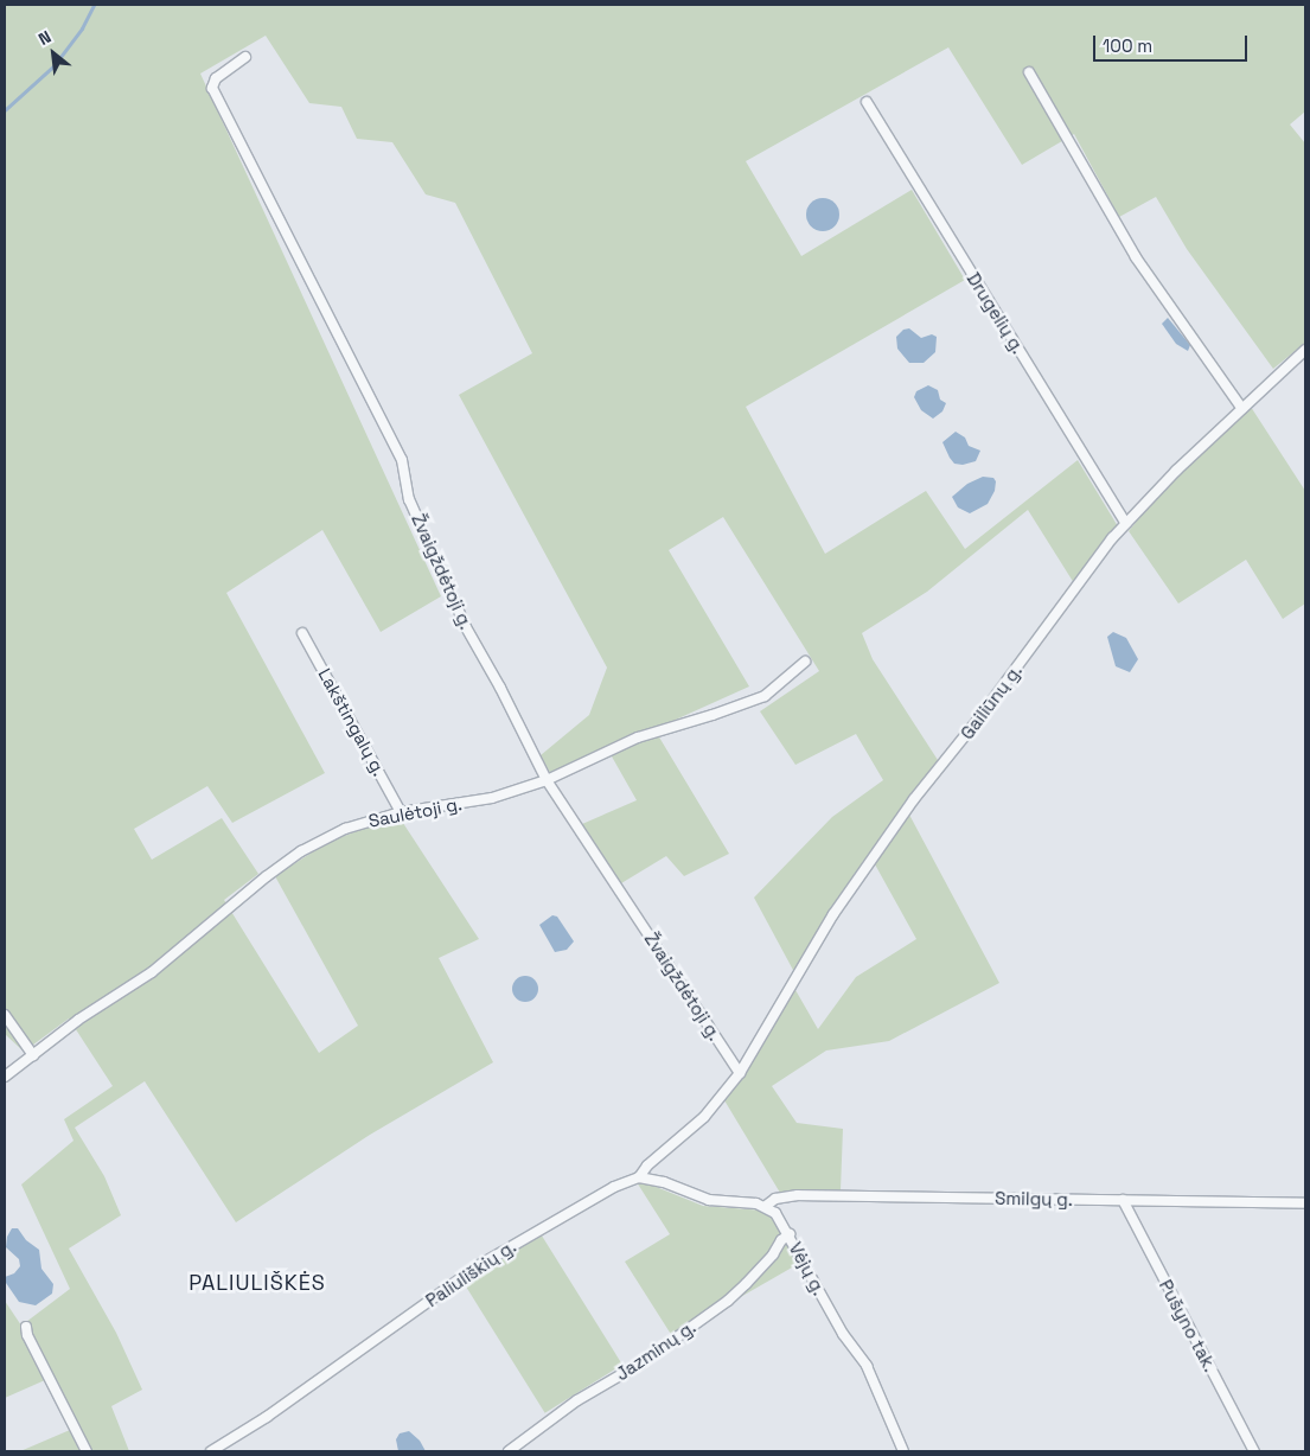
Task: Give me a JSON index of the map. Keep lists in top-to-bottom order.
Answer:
{
  "streets": {
    "street": [
      "Drugelių g.",
      "Žvaigždėtoji g.",
      "Gailiūnų g.",
      "Lakštingalų g.",
      "Saulėtoji g.",
      "Smilgų g.",
      "Vėjų g.",
      "Paliuliškių g.",
      "Pušyno tak.",
      "Jazminų g."
    ]
  },
  "crossings": [
    ["Drugelių g.", "Gailiūnų g."],
    ["Žvaigždėtoji g.", "Gailiūnų g."],
    ["Žvaigždėtoji g.", "Saulėtoji g."],
    ["Gailiūnų g.", "Paliuliškių g."],
    ["Lakštingalų g.", "Saulėtoji g."],
    ["Smilgų g.", "Vėjų g."],
    ["Smilgų g.", "Pušyno tak."],
    ["Vėjų g.", "Jazminų g."]
  ],
  "districts": ["PALIULIŠKĖS"],
  "scale_bar": "100 m",
  "north": "top left"
}
